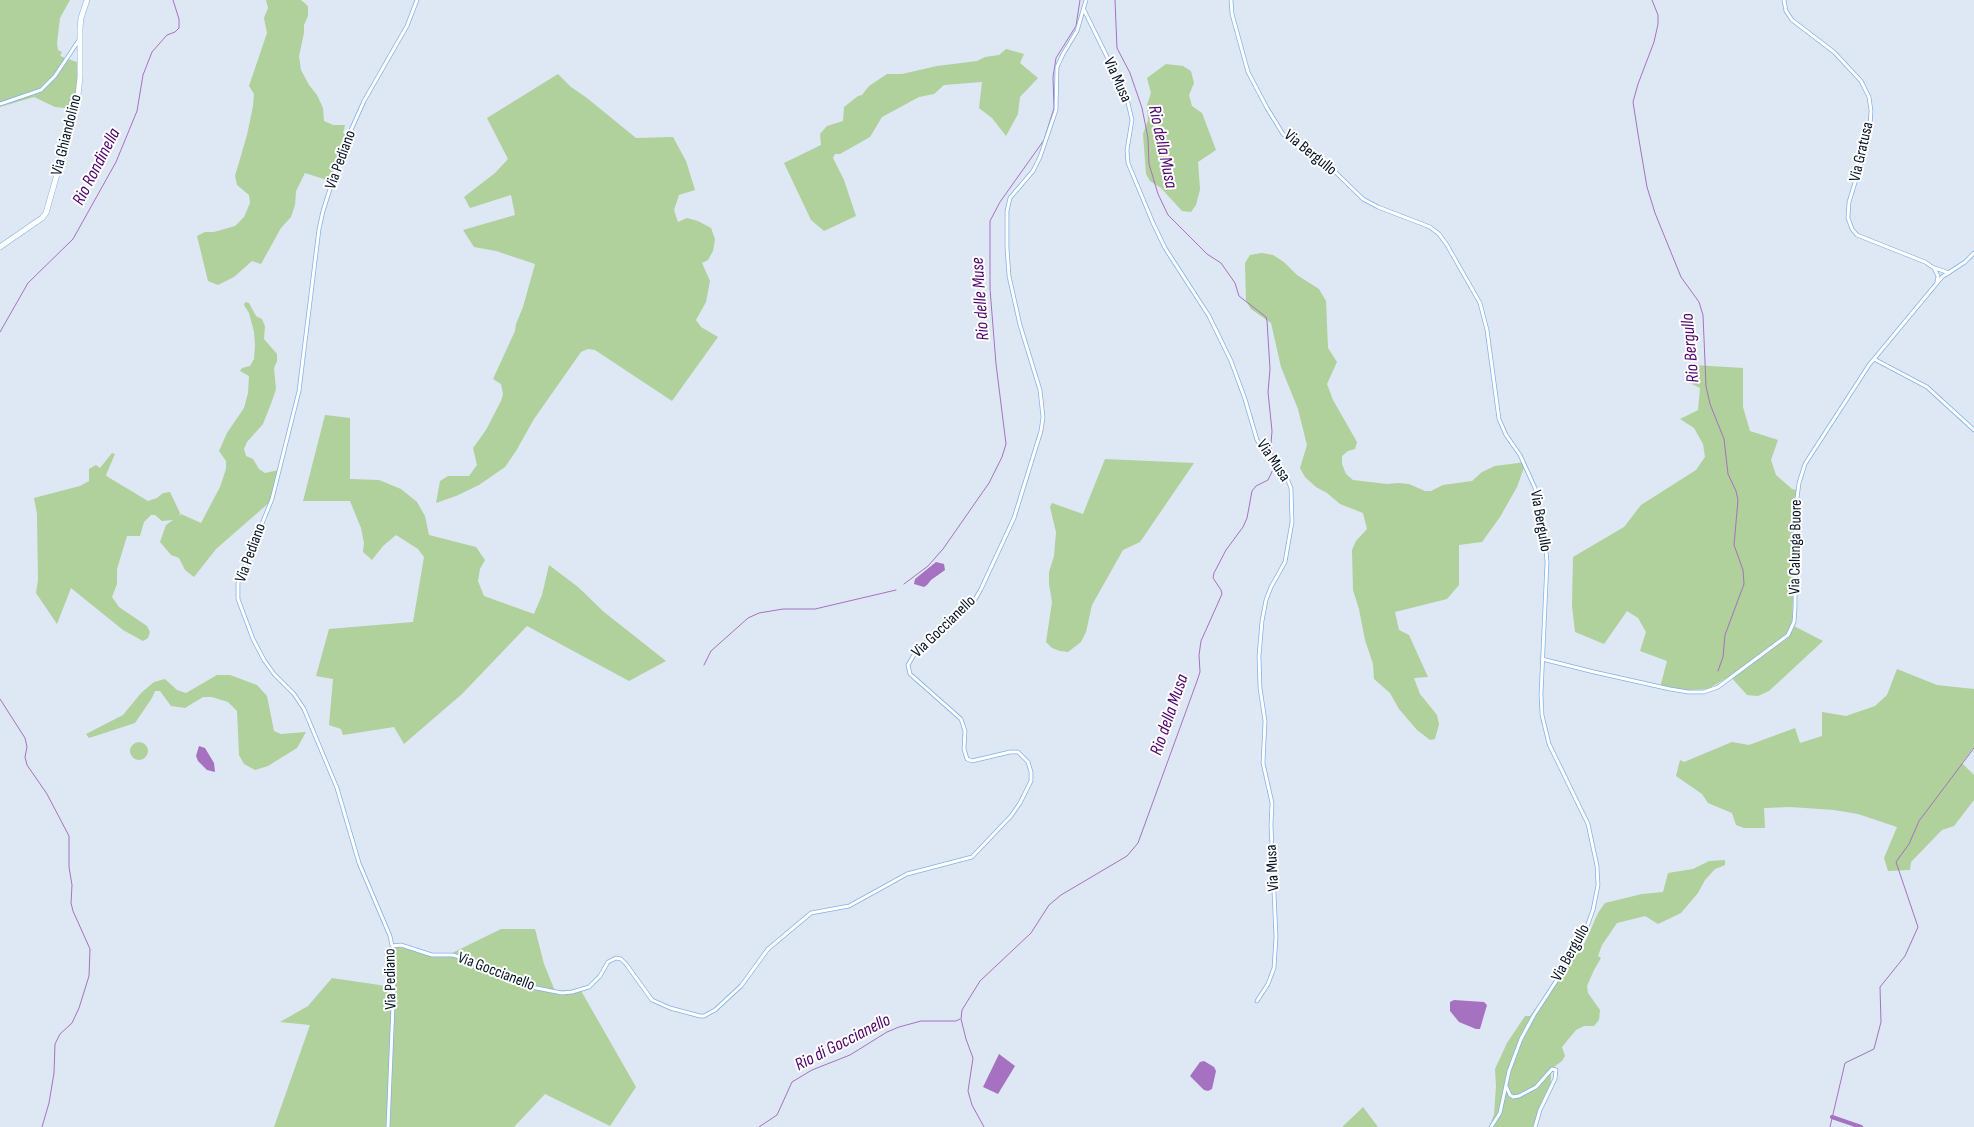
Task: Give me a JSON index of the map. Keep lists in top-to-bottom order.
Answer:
{
  "streets": {
    "street": [
      "Via Musa",
      "Via Ghiandolino",
      "Via Gratusa",
      "Via Bergullo",
      "Via Pediano",
      "Via Calunga Buore",
      "Via Goccianello"
    ]
  },
  "crossings": [
    ["Via Musa", "Via Goccianello"],
    ["Via Bergullo", "Via Calunga Buore"],
    ["Via Pediano", "Via Goccianello"]
  ],
  "water": [
    "Rio della Musa",
    "Rio Rondinella",
    "Rio delle Muse",
    "Rio Bergullo",
    "Rio di Goccianello"
  ]
}
